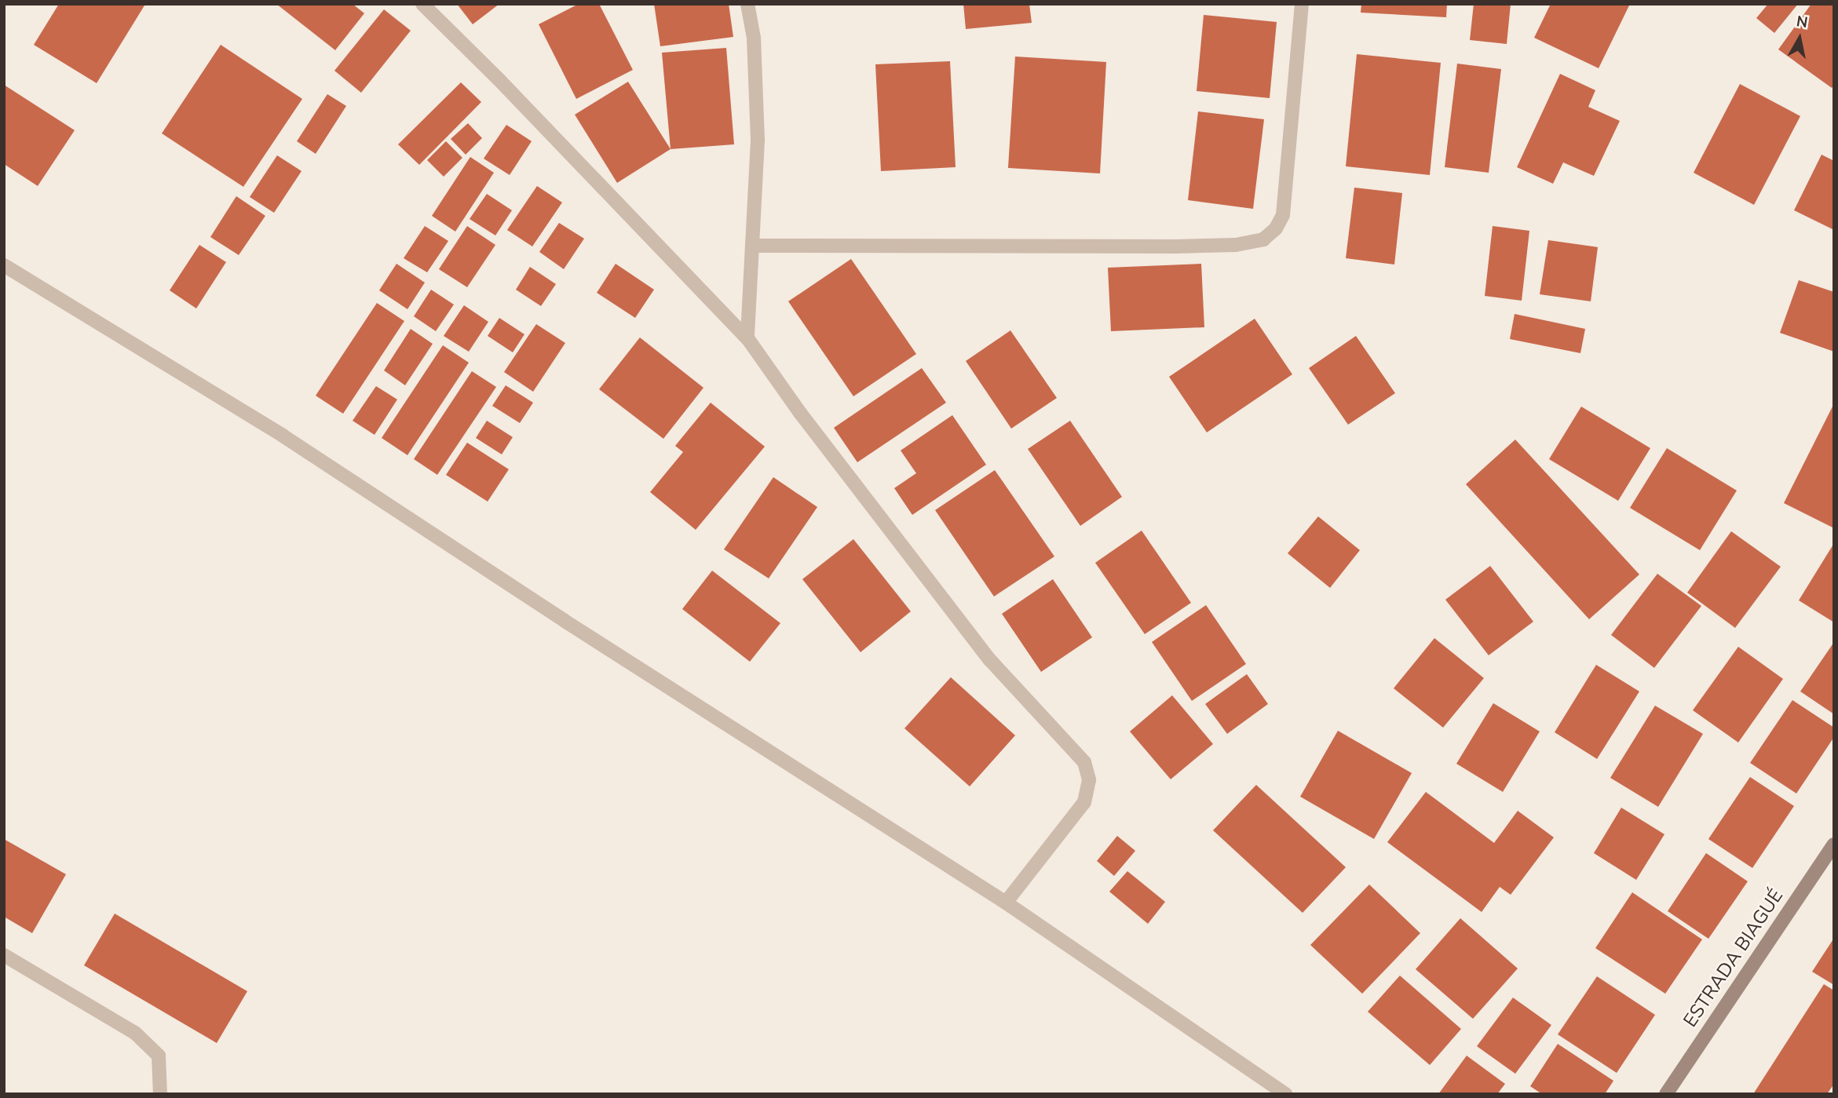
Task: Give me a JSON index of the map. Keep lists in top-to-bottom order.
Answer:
{
  "streets": {
    "main road": ["ESTRADA BIAGUÉ"]
  },
  "north": "top"
}
